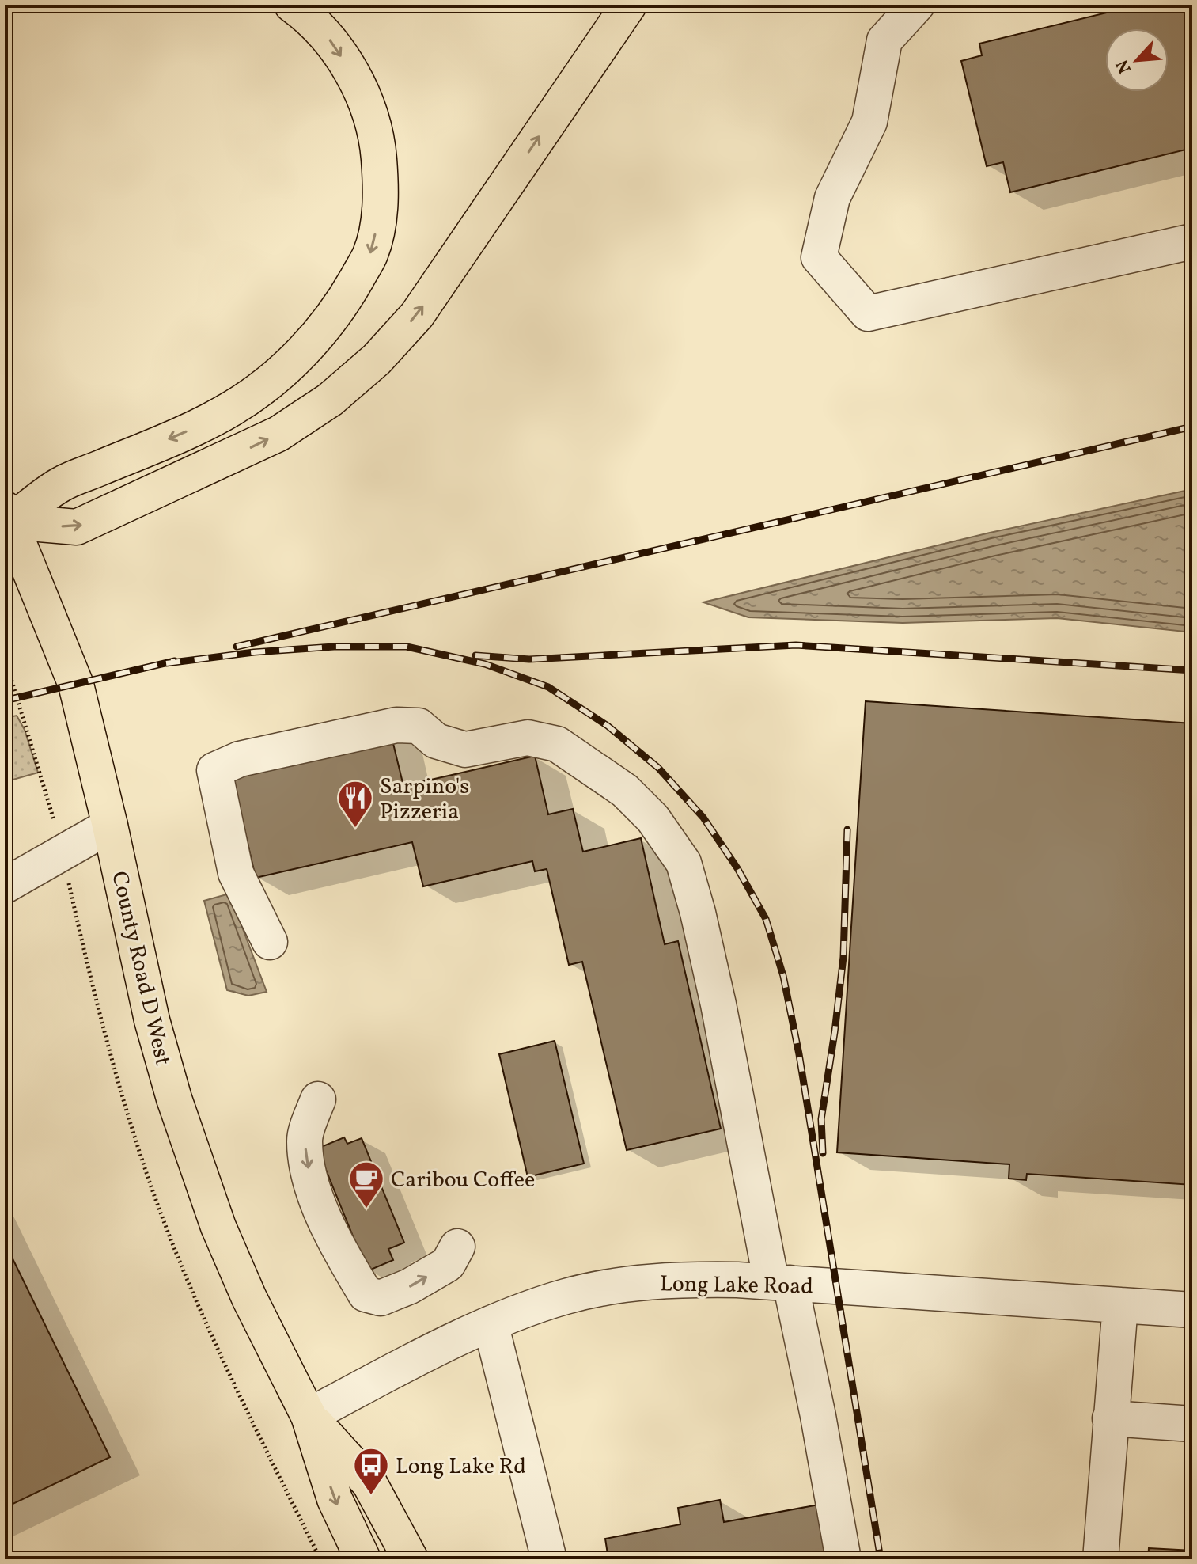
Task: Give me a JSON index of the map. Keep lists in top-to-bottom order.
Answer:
{
  "streets": {
    "main road": ["County Road D West"],
    "street": ["Long Lake Road"]
  },
  "crossings": [
    ["County Road D West", "Long Lake Road"]
  ],
  "places": {
    "restaurant": ["Sarpino's Pizzeria"],
    "cafe": ["Caribou Coffee"],
    "bus stop": ["Long Lake Rd"]
  },
  "north": "bottom left"
}
